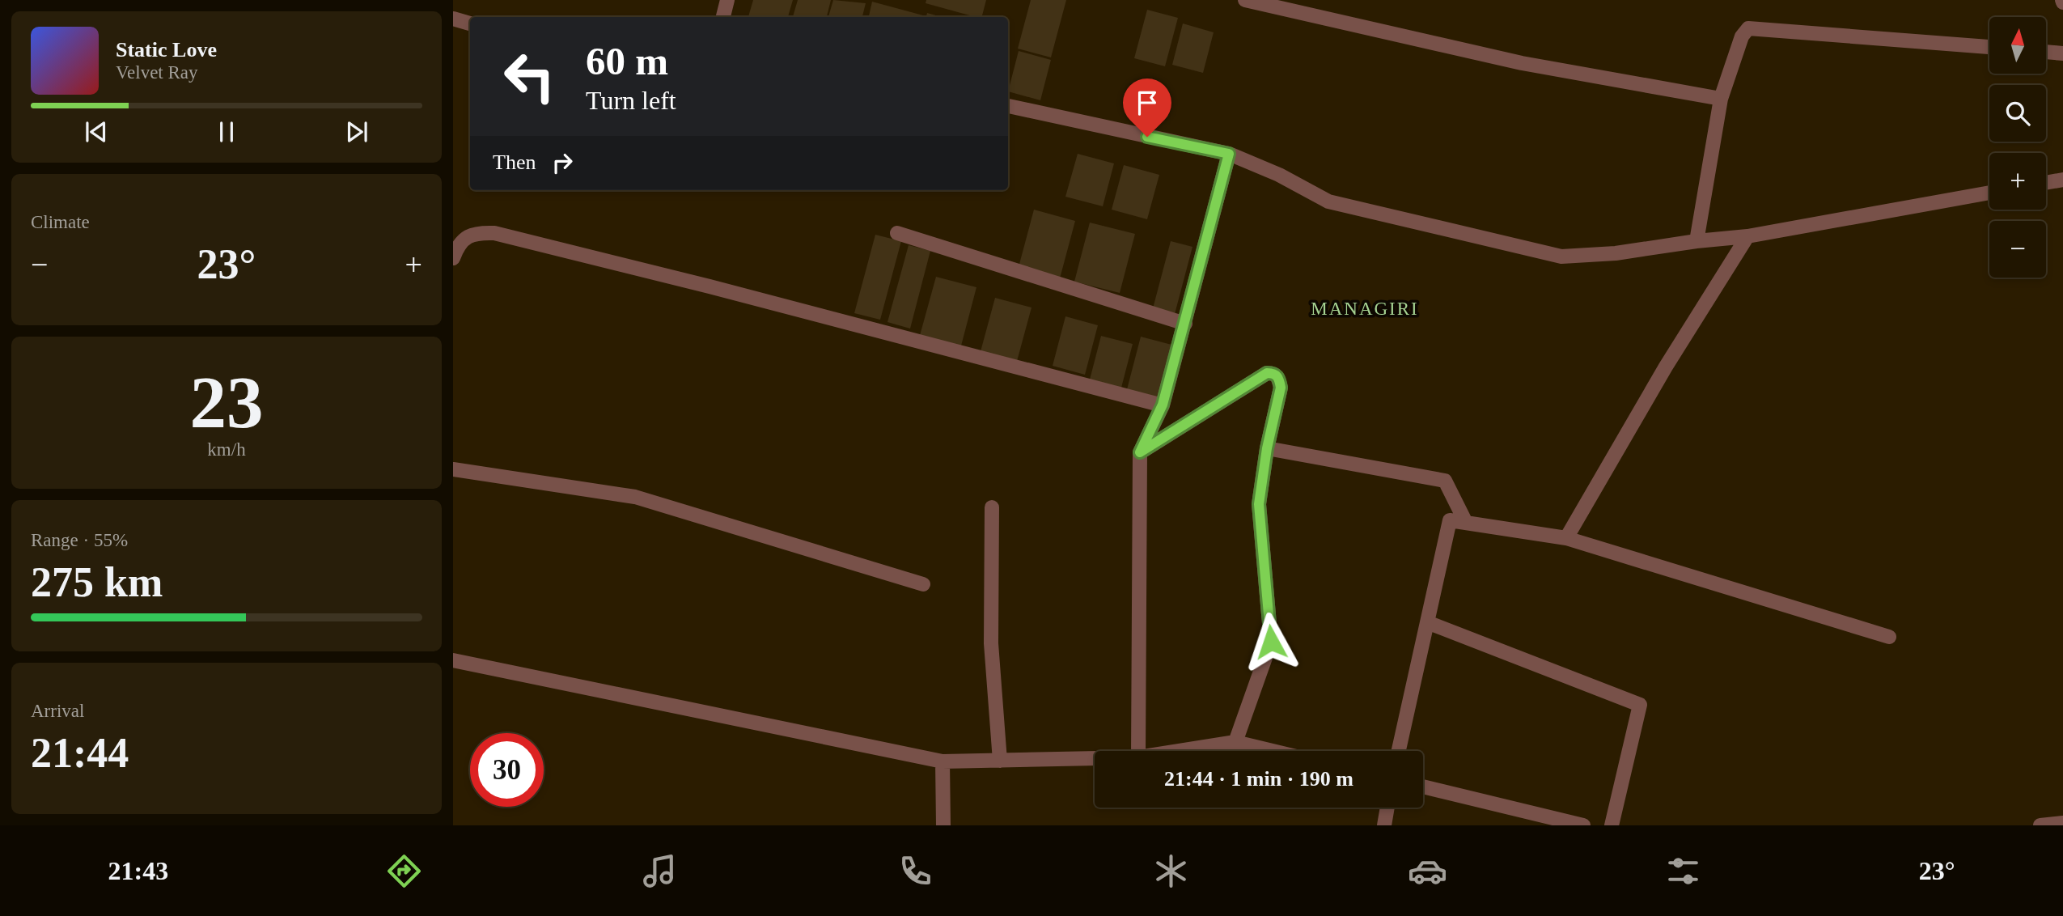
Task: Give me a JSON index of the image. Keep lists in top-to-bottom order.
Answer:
{
  "districts": ["MANAGIRI"],
  "north": "top",
  "page": {
    "map_buttons": ["+", "−"],
    "turn": ["60 m", "Turn left"],
    "song": ["Static Love", "Velvet Ray"],
    "then": "Then",
    "tile": [
      "Climate",
      ["23", "km/h"],
      ["Range · 55%", "275 km"],
      ["Arrival", "21:44"]
    ],
    "heat": ["−", "23°", "+"],
    "limit": "30",
    "trip": "21:44 · 1 min · 190 m",
    "tabs": ["21:43", "23°"]
  }
}
